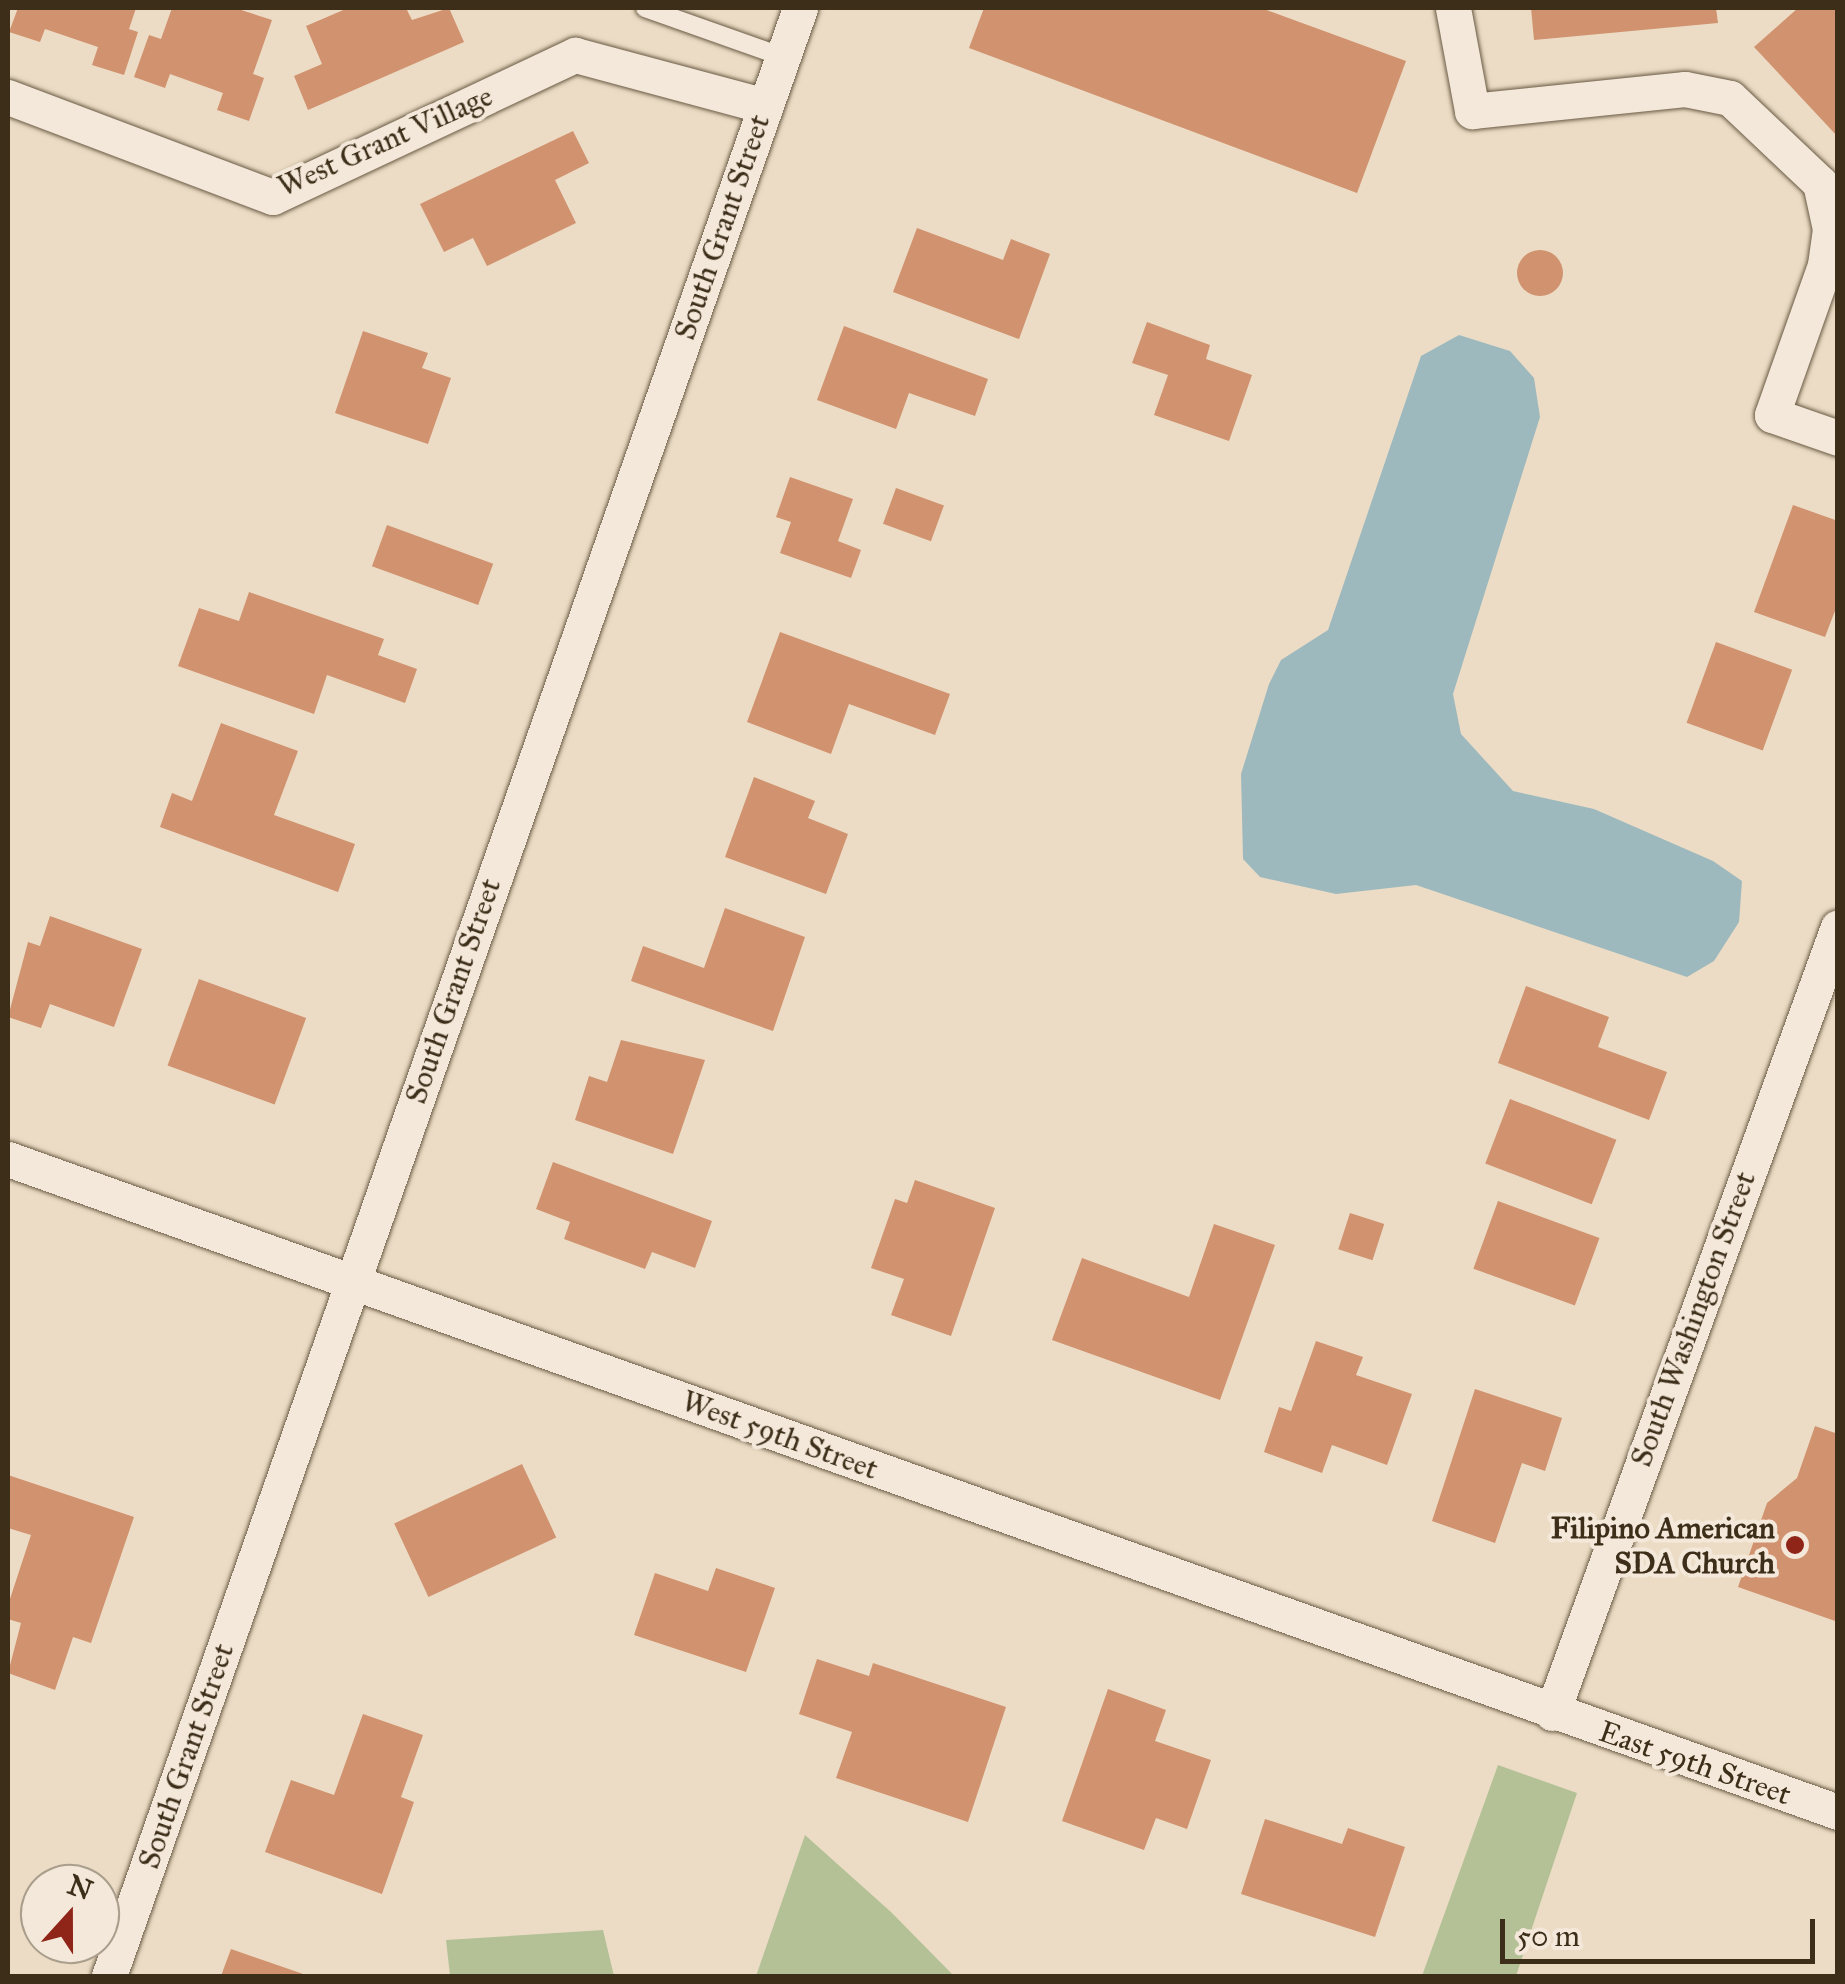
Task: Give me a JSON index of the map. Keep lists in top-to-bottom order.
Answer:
{
  "streets": {
    "street": [
      "West Grant Village",
      "South Grant Street",
      "South Washington Street",
      "West 59th Street",
      "East 59th Street"
    ]
  },
  "crossings": [
    ["West Grant Village", "South Grant Street"],
    ["South Grant Street", "West 59th Street"],
    ["South Washington Street", "West 59th Street"],
    ["South Washington Street", "East 59th Street"],
    ["West 59th Street", "East 59th Street"]
  ],
  "places": ["Filipino American SDA Church"],
  "scale_bar": "50 m",
  "north": "top"
}
